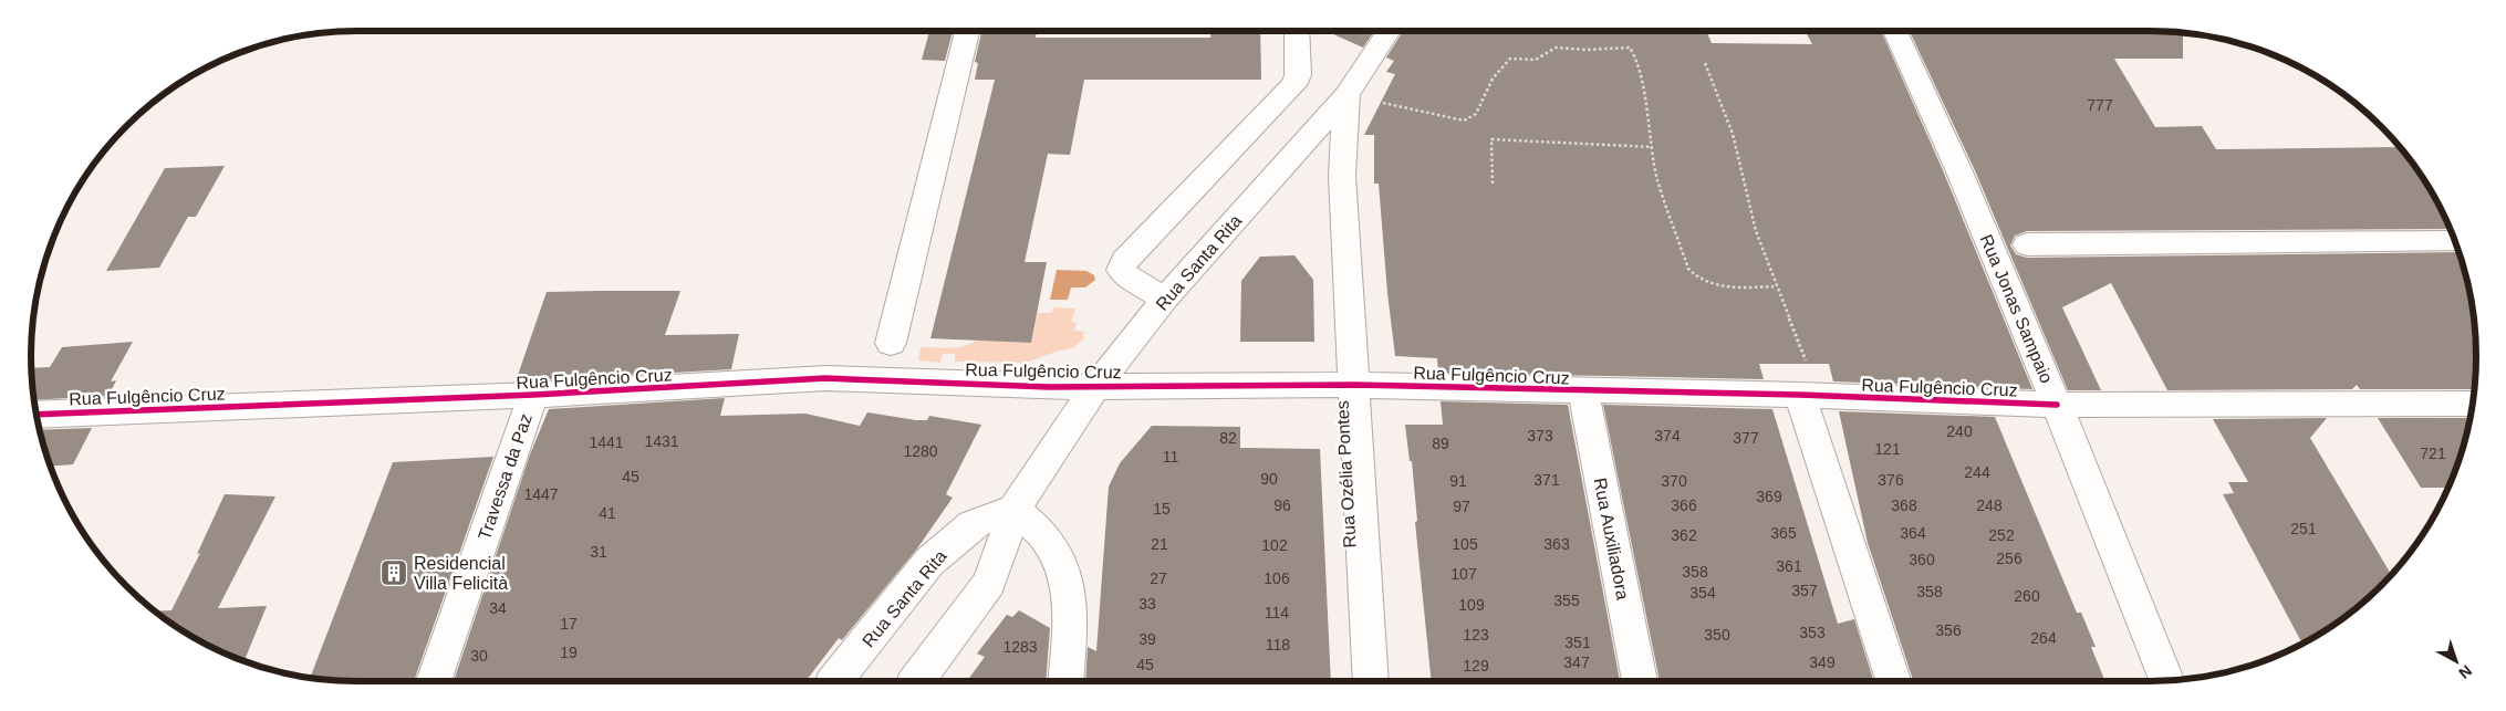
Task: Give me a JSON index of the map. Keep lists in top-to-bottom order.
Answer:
{
  "streets": {
    "street": [
      "Rua Santa Rita",
      "Rua Jonas Sampaio",
      "Rua Fulgêncio Cruz",
      "Rua Ozélia Pontes",
      "Travessa da Paz",
      "Rua Auxiliadora"
    ]
  },
  "crossings": [
    ["Rua Santa Rita", "Rua Fulgêncio Cruz"],
    ["Rua Santa Rita", "Rua Ozélia Pontes"],
    ["Rua Jonas Sampaio", "Rua Fulgêncio Cruz"],
    ["Rua Fulgêncio Cruz", "Rua Ozélia Pontes"],
    ["Rua Fulgêncio Cruz", "Travessa da Paz"],
    ["Rua Fulgêncio Cruz", "Rua Auxiliadora"]
  ],
  "places": {
    "building": ["Residencial Villa Felicità"]
  },
  "house_numbers": [
    "777",
    "240",
    "373",
    "374",
    "82",
    "377",
    "1431",
    "1441",
    "89",
    "121",
    "1280",
    "721",
    "11",
    "244",
    "45",
    "90",
    "371",
    "376",
    "91",
    "370",
    "1447",
    "369",
    "96",
    "366",
    "368",
    "248",
    "97",
    "15",
    "41",
    "251",
    "365",
    "364",
    "362",
    "252",
    "21",
    "105",
    "363",
    "102",
    "31",
    "256",
    "360",
    "361",
    "358",
    "107",
    "27",
    "106",
    "357",
    "358",
    "354",
    "260",
    "355",
    "33",
    "109",
    "34",
    "114",
    "17",
    "356",
    "353",
    "123",
    "350",
    "264",
    "39",
    "351",
    "118",
    "1283",
    "19",
    "30",
    "347",
    "349",
    "45",
    "129"
  ],
  "north": "bottom right"
}
